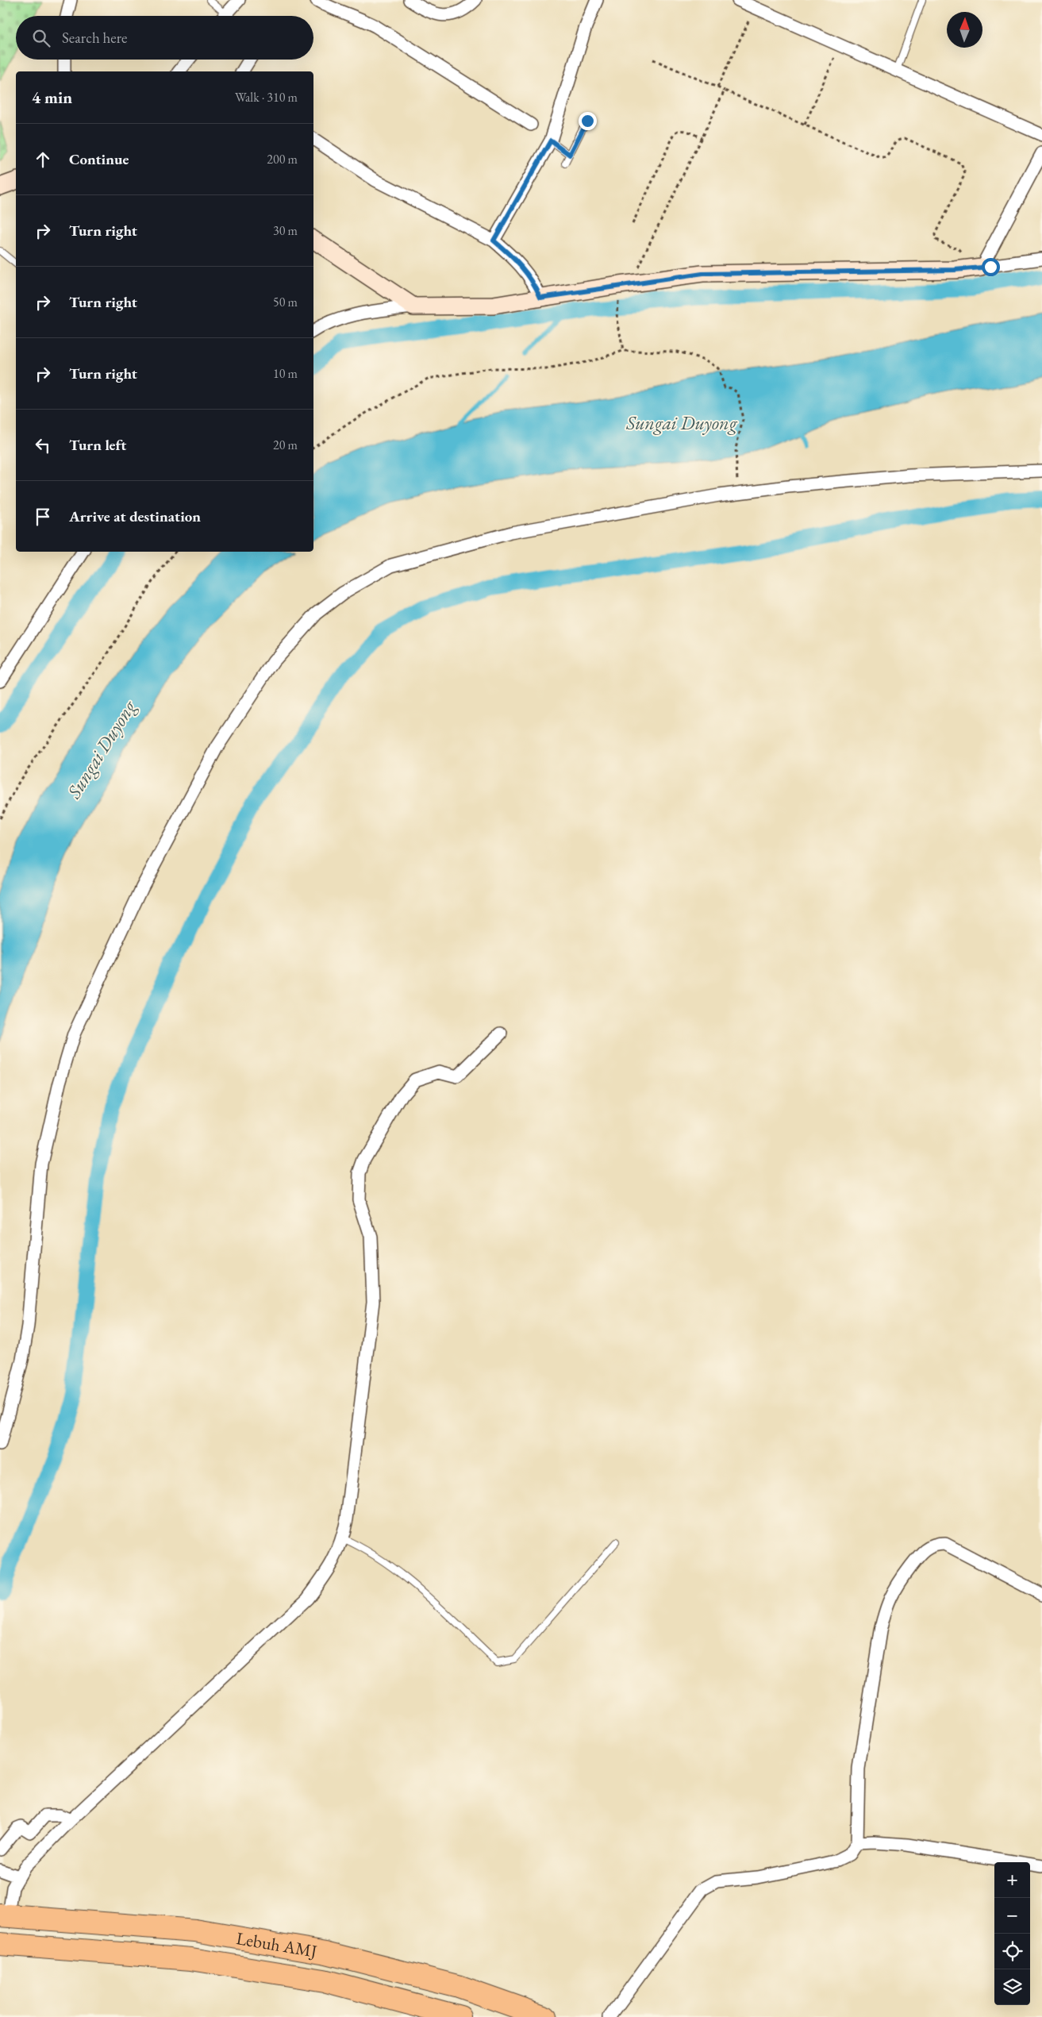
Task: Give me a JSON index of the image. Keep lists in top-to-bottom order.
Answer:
{
  "streets": {
    "highway": ["Lebuh AMJ"]
  },
  "water": ["Sungai Duyong"],
  "north": "top",
  "page": {
    "search": "Search here",
    "heading": ["4 min", "Walk · 310 m"],
    "list": [
      ["Continue", "200 m"],
      ["Turn right", "30 m"],
      ["Turn right", "50 m"],
      ["Turn right", "10 m"],
      ["Turn left", "20 m"],
      "Arrive at destination"
    ],
    "map_buttons": ["+", "−"]
  }
}
